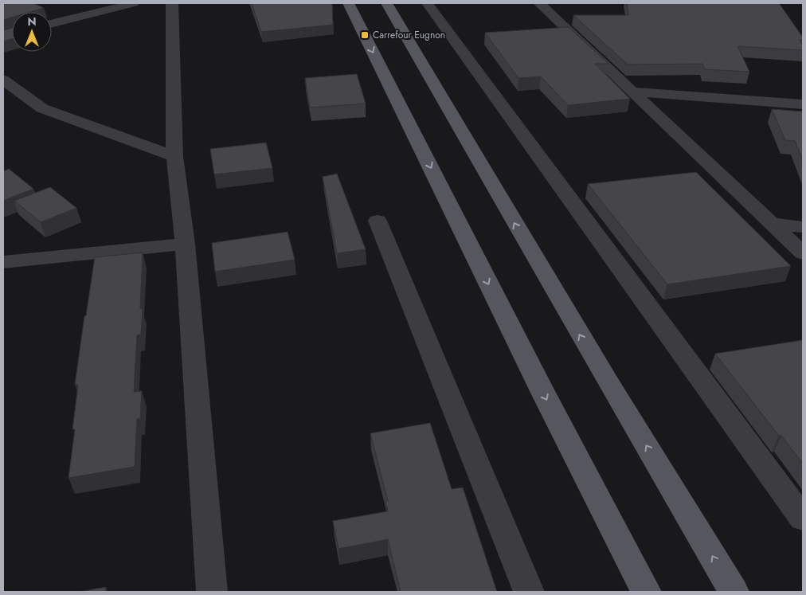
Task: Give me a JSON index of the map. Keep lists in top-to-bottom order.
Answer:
{
  "places": {
    "transit": ["Carrefour Eugnon"]
  },
  "north": "top"
}
